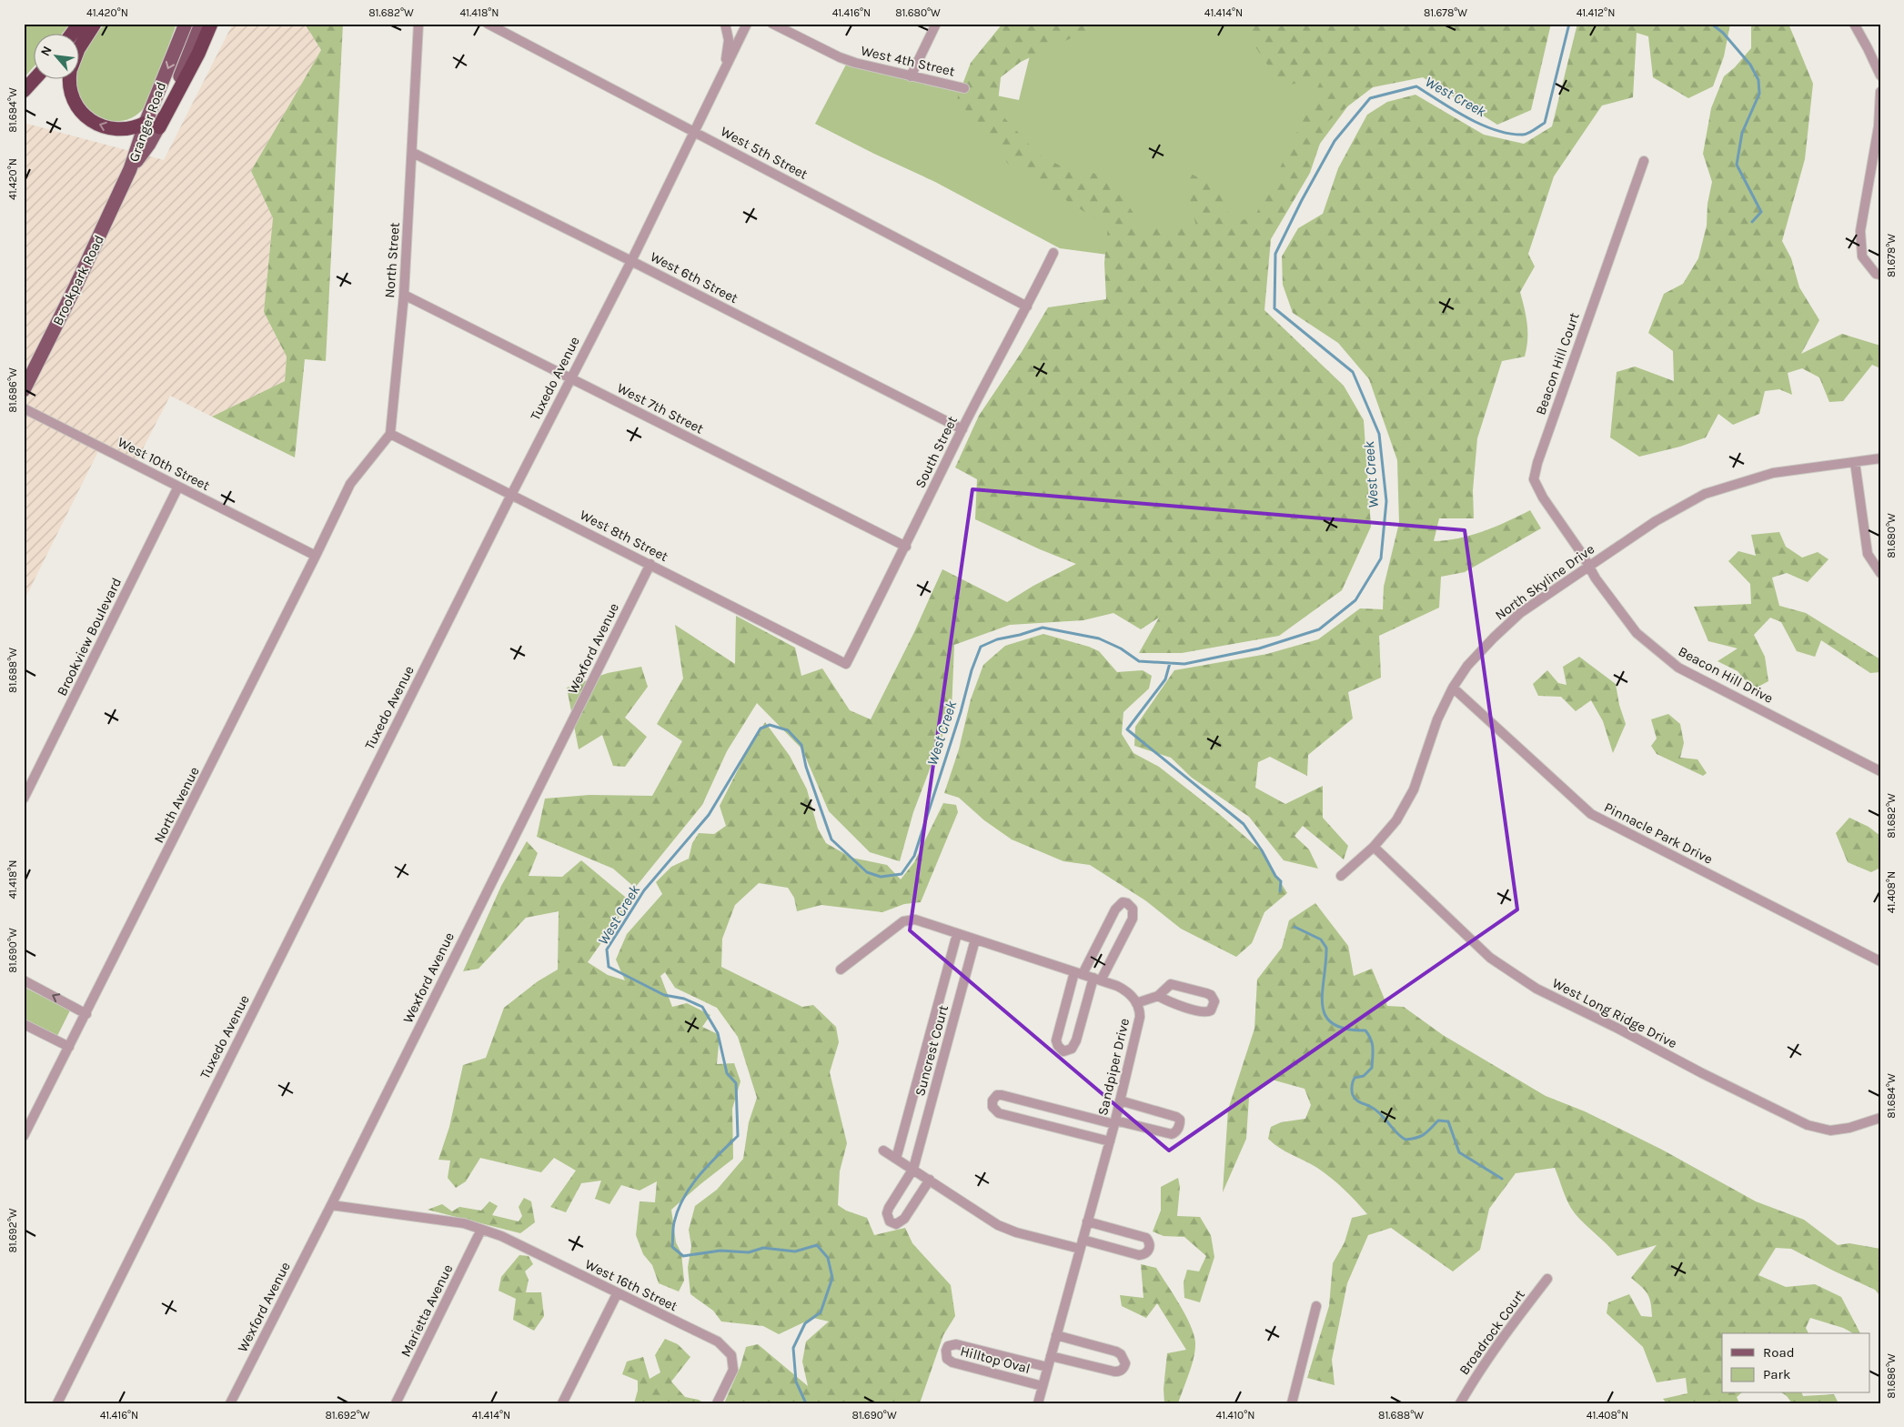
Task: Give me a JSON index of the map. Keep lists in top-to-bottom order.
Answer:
{
  "streets": {
    "main road": ["Granger Road", "Brookpark Road"],
    "street": [
      "West 4th Street",
      "West 5th Street",
      "North Street",
      "West 6th Street",
      "Beacon Hill Court",
      "Tuxedo Avenue",
      "West 7th Street",
      "South Street",
      "West 10th Street",
      "West 8th Street",
      "North Skyline Drive",
      "Brookview Boulevard",
      "Wexford Avenue",
      "Beacon Hill Drive",
      "North Avenue",
      "Pinnacle Park Drive",
      "West Long Ridge Drive",
      "Suncrest Court",
      "Sandpiper Drive",
      "West 16th Street",
      "Marietta Avenue",
      "Broadrock Court",
      "Hilltop Oval"
    ]
  },
  "crossings": [
    ["Granger Road", "Brookpark Road"],
    ["West 5th Street", "Tuxedo Avenue"],
    ["West 5th Street", "South Street"],
    ["North Street", "West 6th Street"],
    ["North Street", "West 7th Street"],
    ["North Street", "West 8th Street"],
    ["North Street", "North Avenue"],
    ["West 6th Street", "Tuxedo Avenue"],
    ["West 6th Street", "South Street"],
    ["Beacon Hill Court", "North Skyline Drive"],
    ["Beacon Hill Court", "Beacon Hill Drive"],
    ["Tuxedo Avenue", "West 7th Street"],
    ["Tuxedo Avenue", "West 8th Street"],
    ["West 7th Street", "South Street"],
    ["South Street", "West 8th Street"],
    ["West 10th Street", "Brookview Boulevard"],
    ["West 10th Street", "North Avenue"],
    ["West 8th Street", "Wexford Avenue"],
    ["West 8th Street", "North Avenue"],
    ["North Skyline Drive", "Beacon Hill Drive"],
    ["North Skyline Drive", "Pinnacle Park Drive"],
    ["North Skyline Drive", "West Long Ridge Drive"],
    ["Wexford Avenue", "West 16th Street"],
    ["Suncrest Court", "Sandpiper Drive"],
    ["Sandpiper Drive", "Hilltop Oval"],
    ["West 16th Street", "Marietta Avenue"]
  ],
  "water": ["West Creek"],
  "legend": ["Road", "Park"],
  "north": "top left",
  "coordinates": [
    "41.420°N",
    "81.682°W",
    "41.418°N",
    "41.416°N",
    "81.680°W",
    "41.414°N",
    "81.678°W",
    "41.412°N",
    "81.684°W",
    "81.686°W",
    "81.688°W",
    "41.408°N",
    "81.690°W",
    "81.692°W",
    "41.410°N"
  ]
}
